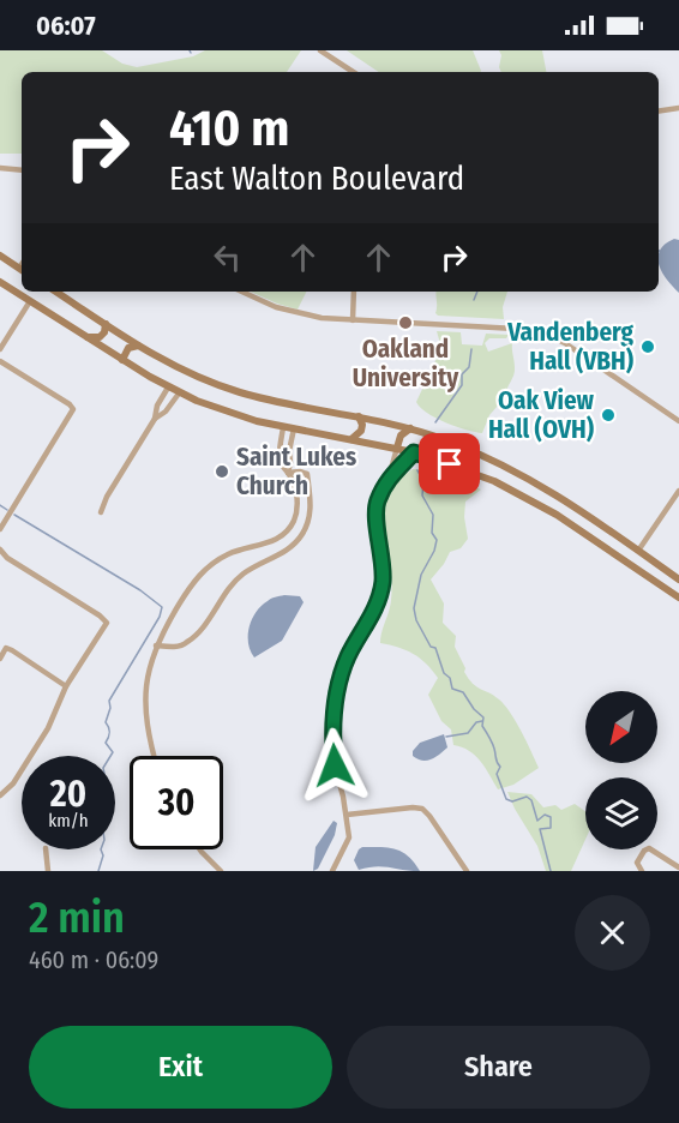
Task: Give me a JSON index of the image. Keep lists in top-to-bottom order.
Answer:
{
  "places": [
    "Oakland University",
    "Vandenberg Hall (VBH)",
    "Oak View Hall (OVH)",
    "Saint Lukes Church"
  ],
  "north": "bottom left",
  "page": {
    "status": "06:07",
    "turn": ["410 m", "East Walton Boulevard"],
    "speed": "20 km/h",
    "limit": "30",
    "heading": ["2 min", "460 m · 06:09"],
    "buttons": ["Exit", "Share"]
  }
}
